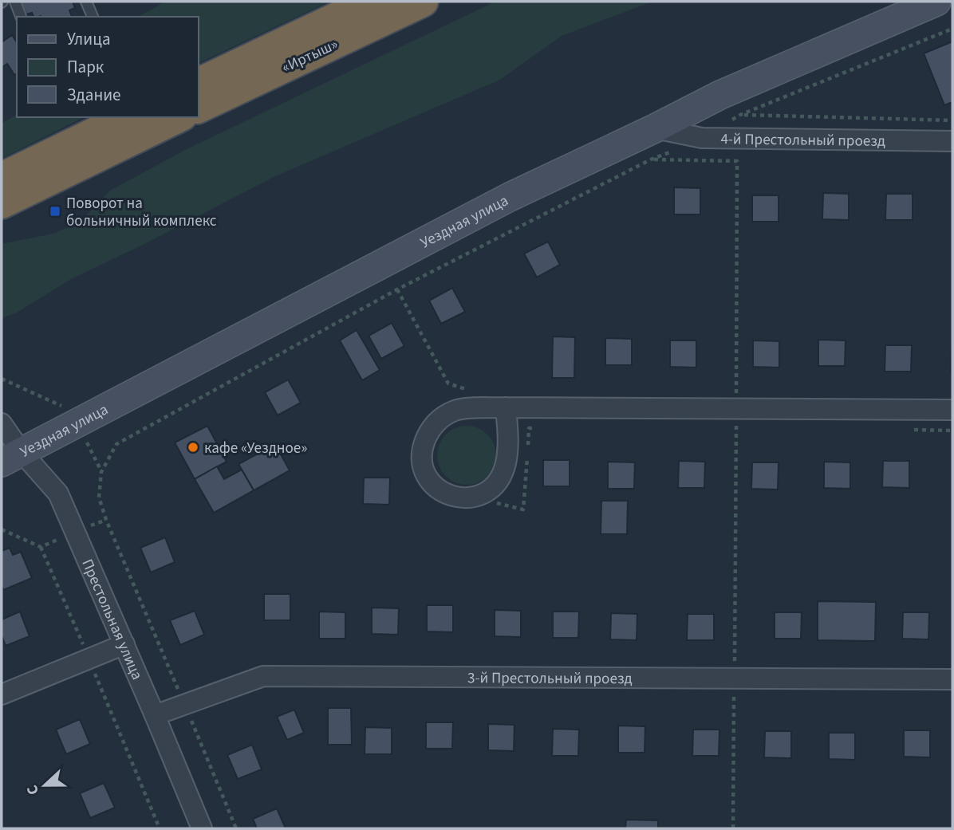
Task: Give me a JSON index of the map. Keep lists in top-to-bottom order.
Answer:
{
  "streets": {
    "highway": ["«Иртыш»"],
    "street": [
      "4-й Престольный проезд",
      "Уездная улица",
      "Престольная улица",
      "3-й Престольный проезд"
    ]
  },
  "crossings": [
    ["4-й Престольный проезд", "Уездная улица"],
    ["Уездная улица", "Престольная улица"],
    ["Престольная улица", "3-й Престольный проезд"]
  ],
  "places": {
    "transit": ["Поворот на больничный комплекс"],
    "other": ["кафе «Уездное»"]
  },
  "legend": ["Улица", "Парк", "Здание"],
  "north": "left"
}
